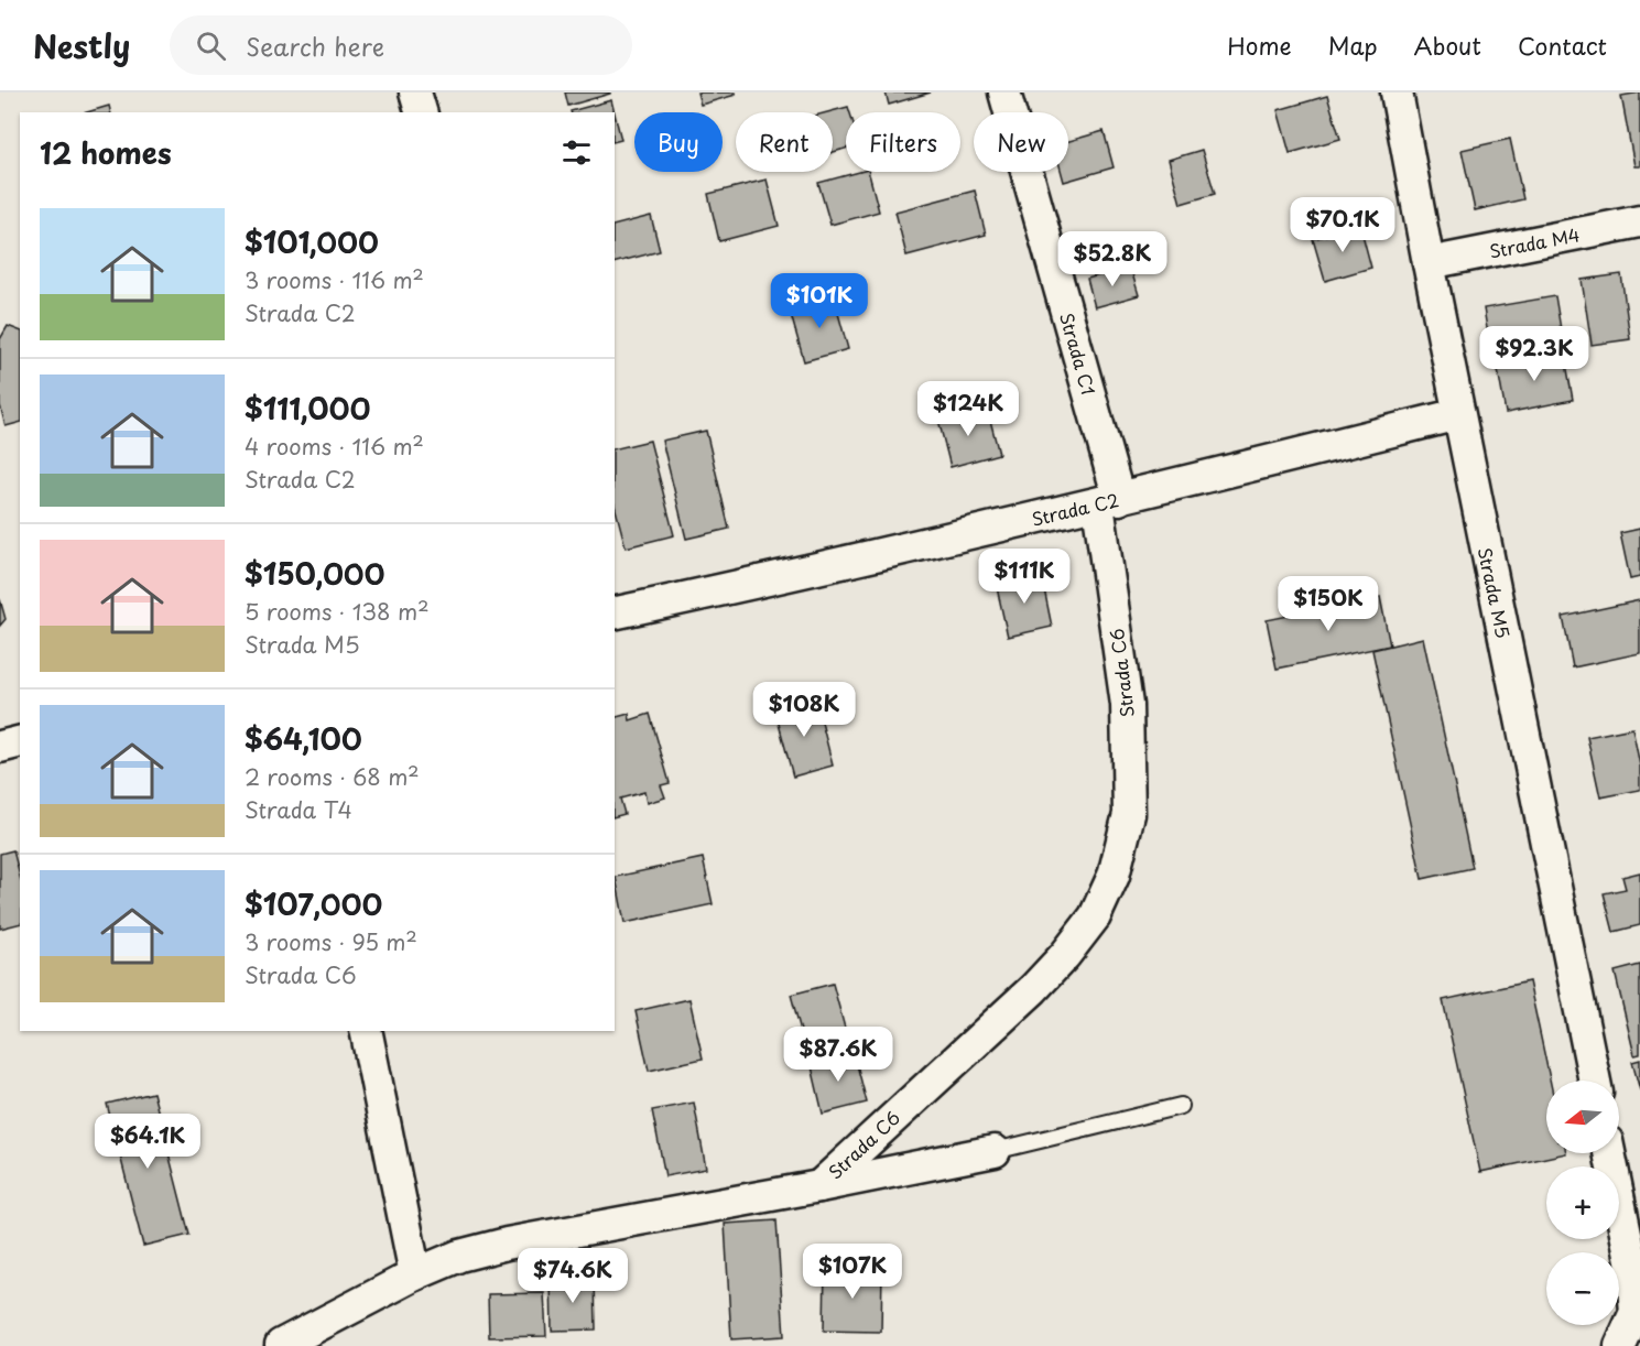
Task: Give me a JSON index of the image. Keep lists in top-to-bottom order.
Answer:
{
  "streets": {
    "street": [
      "Strada M4",
      "Strada C1",
      "Strada C2",
      "Strada M5",
      "Strada C6"
    ]
  },
  "crossings": [
    ["Strada M4", "Strada M5"],
    ["Strada C1", "Strada C2"],
    ["Strada C1", "Strada C6"],
    ["Strada C2", "Strada M5"],
    ["Strada C2", "Strada C6"]
  ],
  "north": "left",
  "page": {
    "header": "Nestly",
    "search": "Search here",
    "nav": [
      "Home",
      "Map",
      "About",
      "Contact"
    ],
    "chip": [
      "Buy",
      "Rent",
      "Filters",
      "New"
    ],
    "heading": "12 homes",
    "list": [
      {
        "name": "$101,000",
        "note": "3 rooms · 116 m² · Strada C2"
      },
      {
        "name": "$111,000",
        "note": "4 rooms · 116 m² · Strada C2"
      },
      {
        "name": "$150,000",
        "note": "5 rooms · 138 m² · Strada M5"
      },
      {
        "name": "$64,100",
        "note": "2 rooms · 68 m² · Strada T4"
      },
      {
        "name": "$107,000",
        "note": "3 rooms · 95 m² · Strada C6"
      }
    ],
    "price": [
      "$70.1K",
      "$52.8K",
      "$101K",
      "$92.3K",
      "$124K",
      "$111K",
      "$150K",
      "$108K",
      "$87.6K",
      "$64.1K",
      "$107K",
      "$74.6K"
    ],
    "map_buttons": ["+", "−"]
  }
}
